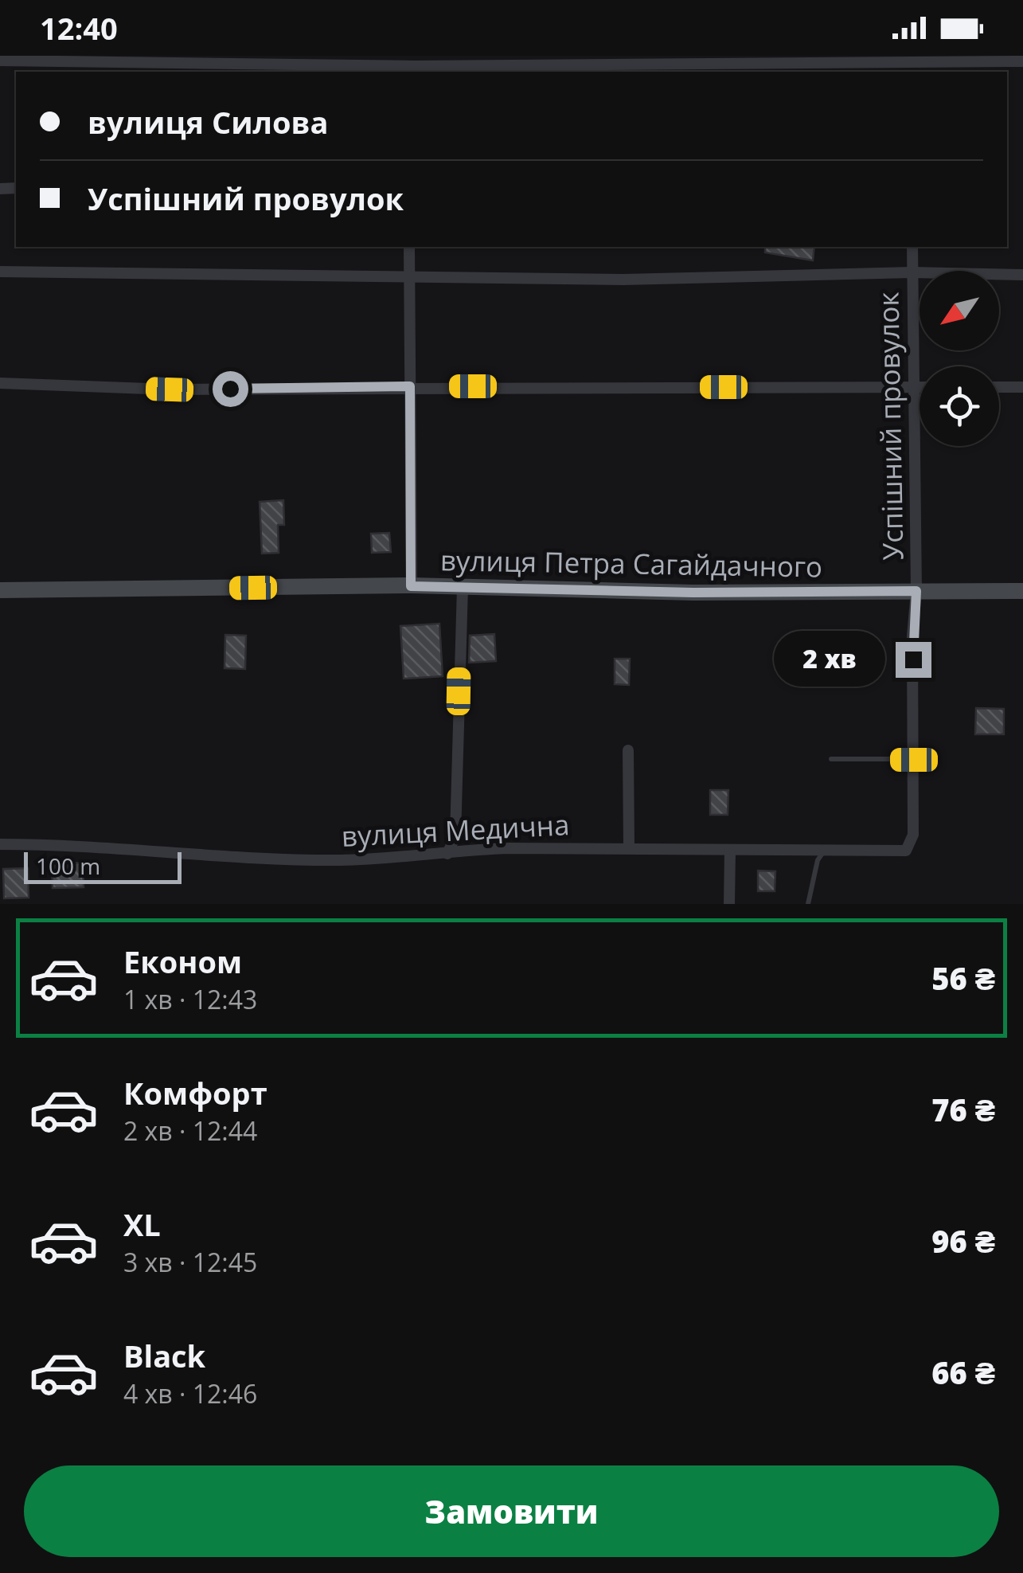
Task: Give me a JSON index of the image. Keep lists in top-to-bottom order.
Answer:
{
  "streets": {
    "street": ["Успішний провулок", "вулиця Петра Сагайдачного", "вулиця Медична"]
  },
  "crossings": [
    ["Успішний провулок", "вулиця Петра Сагайдачного"],
    ["Успішний провулок", "вулиця Медична"]
  ],
  "scale_bar": "100 m",
  "north": "bottom left",
  "page": {
    "status": "12:40",
    "banner": ["вулиця Силова", "Успішний провулок"],
    "bubble": "2 хв",
    "scale": "100 m",
    "list": [
      {
        "name": "Економ",
        "note": "1 хв · 12:43",
        "value": "56 ₴"
      },
      {
        "name": "Комфорт",
        "note": "2 хв · 12:44",
        "value": "76 ₴"
      },
      {
        "name": "XL",
        "note": "3 хв · 12:45",
        "value": "96 ₴"
      },
      {
        "name": "Black",
        "note": "4 хв · 12:46",
        "value": "66 ₴"
      }
    ],
    "buttons": "Замовити"
  }
}
